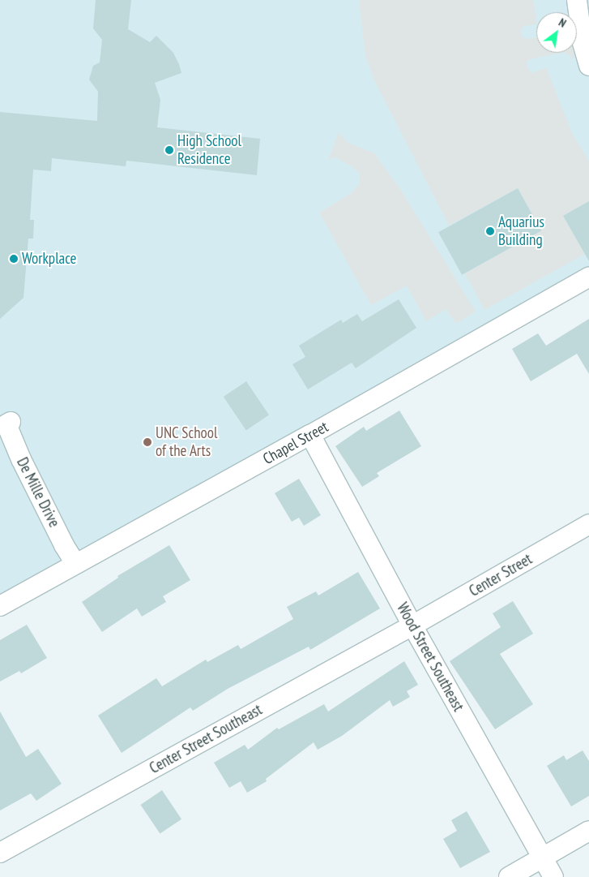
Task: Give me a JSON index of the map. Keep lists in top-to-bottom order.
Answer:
{
  "streets": {
    "street": [
      "Chapel Street",
      "De Mille Drive",
      "Center Street",
      "Wood Street Southeast",
      "Center Street Southeast"
    ]
  },
  "crossings": [
    ["Chapel Street", "De Mille Drive"],
    ["Chapel Street", "Wood Street Southeast"],
    ["Center Street", "Wood Street Southeast"],
    ["Center Street", "Center Street Southeast"],
    ["Wood Street Southeast", "Center Street Southeast"]
  ],
  "places": [
    "High School Residence",
    "Aquarius Building",
    "Workplace",
    "UNC School of the Arts"
  ],
  "north": "top right"
}
